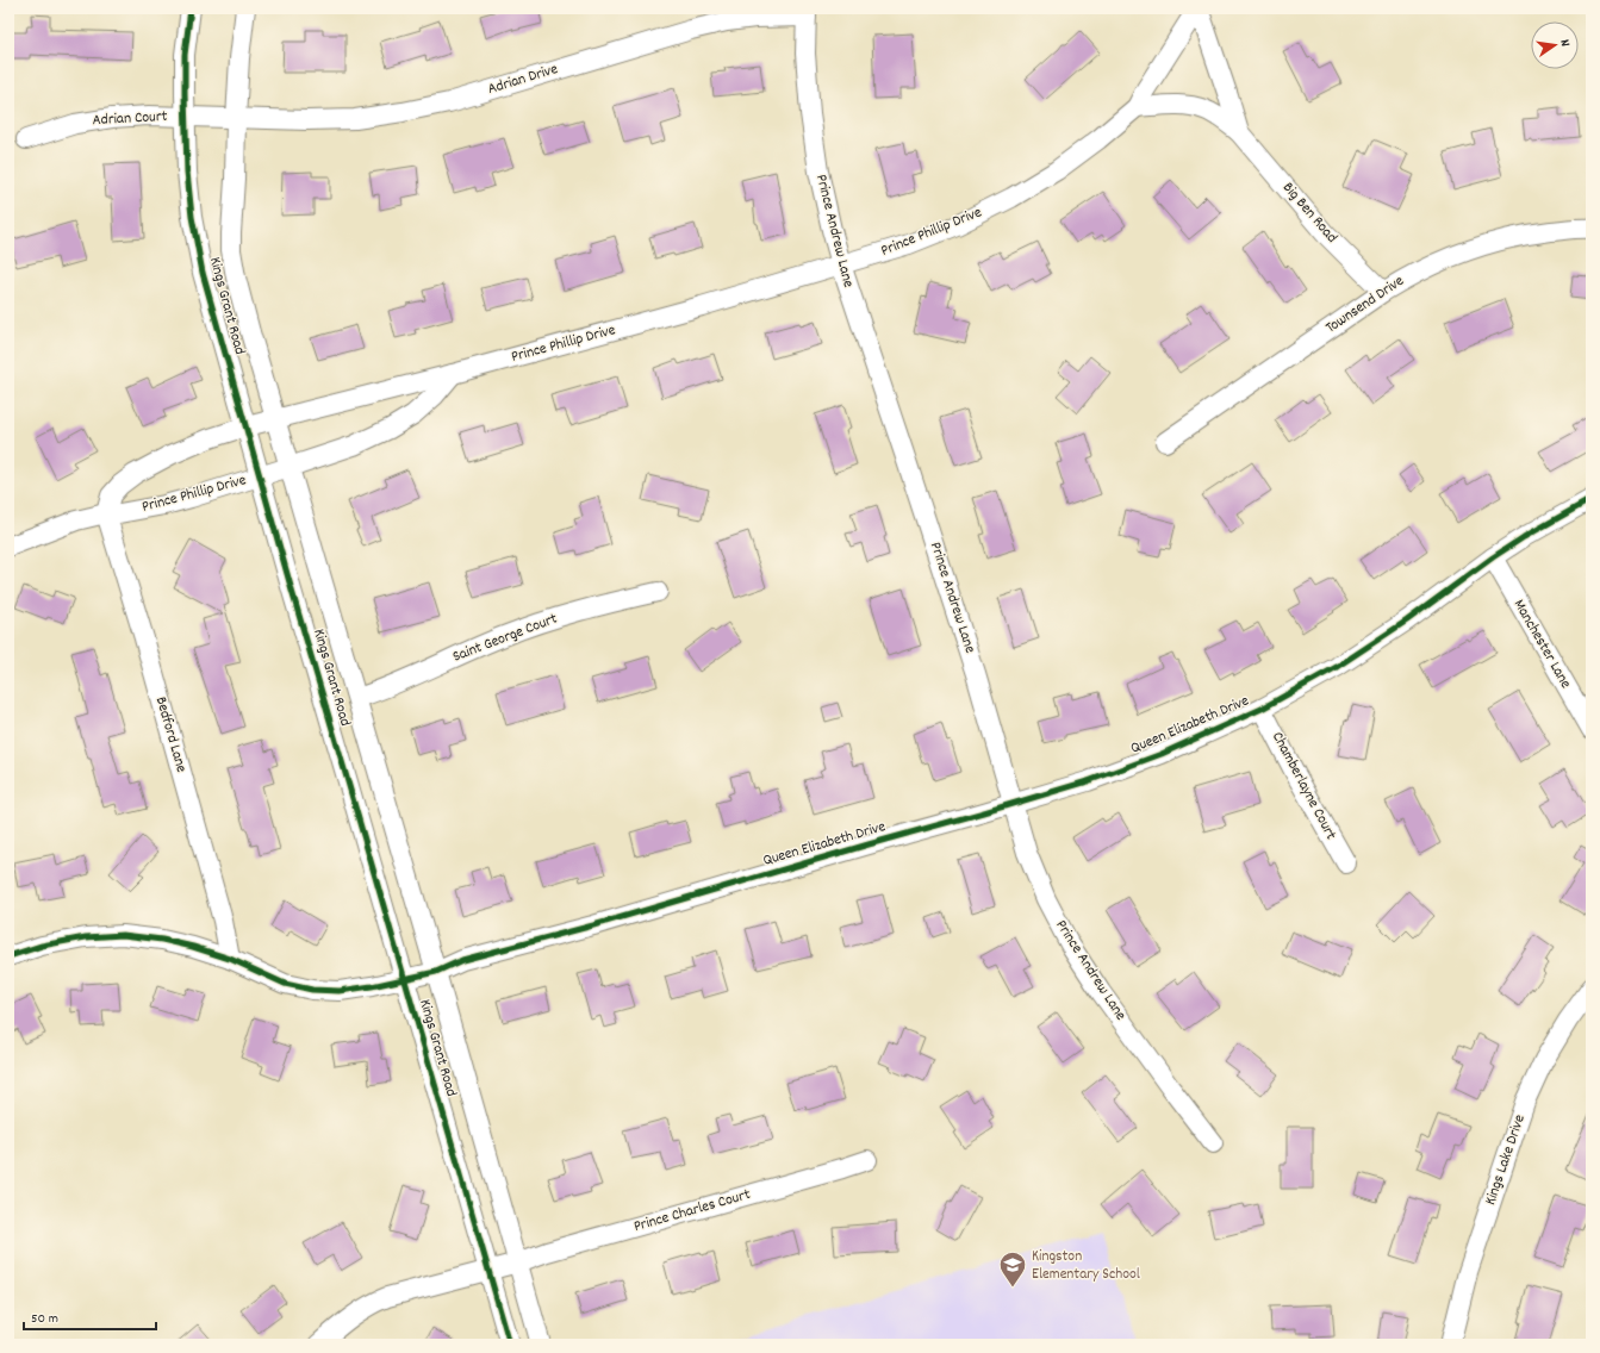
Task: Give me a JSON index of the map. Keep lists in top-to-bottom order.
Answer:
{
  "streets": {
    "street": [
      "Adrian Drive",
      "Adrian Court",
      "Big Ben Road",
      "Prince Andrew Lane",
      "Prince Phillip Drive",
      "Townsend Drive",
      "Kings Grant Road",
      "Saint George Court",
      "Manchester Lane",
      "Queen Elizabeth Drive",
      "Bedford Lane",
      "Chamberlayne Court",
      "Kings Lake Drive",
      "Prince Charles Court"
    ]
  },
  "crossings": [
    ["Adrian Drive", "Adrian Court"],
    ["Adrian Drive", "Prince Andrew Lane"],
    ["Adrian Drive", "Kings Grant Road"],
    ["Adrian Court", "Kings Grant Road"],
    ["Big Ben Road", "Prince Phillip Drive"],
    ["Big Ben Road", "Townsend Drive"],
    ["Prince Andrew Lane", "Prince Phillip Drive"],
    ["Prince Andrew Lane", "Queen Elizabeth Drive"],
    ["Prince Phillip Drive", "Kings Grant Road"],
    ["Prince Phillip Drive", "Bedford Lane"],
    ["Kings Grant Road", "Saint George Court"],
    ["Kings Grant Road", "Queen Elizabeth Drive"],
    ["Kings Grant Road", "Prince Charles Court"],
    ["Manchester Lane", "Queen Elizabeth Drive"],
    ["Queen Elizabeth Drive", "Bedford Lane"],
    ["Queen Elizabeth Drive", "Chamberlayne Court"]
  ],
  "places": {
    "school or university": ["Kingston Elementary School"]
  },
  "scale_bar": "50 m",
  "north": "right"
}
